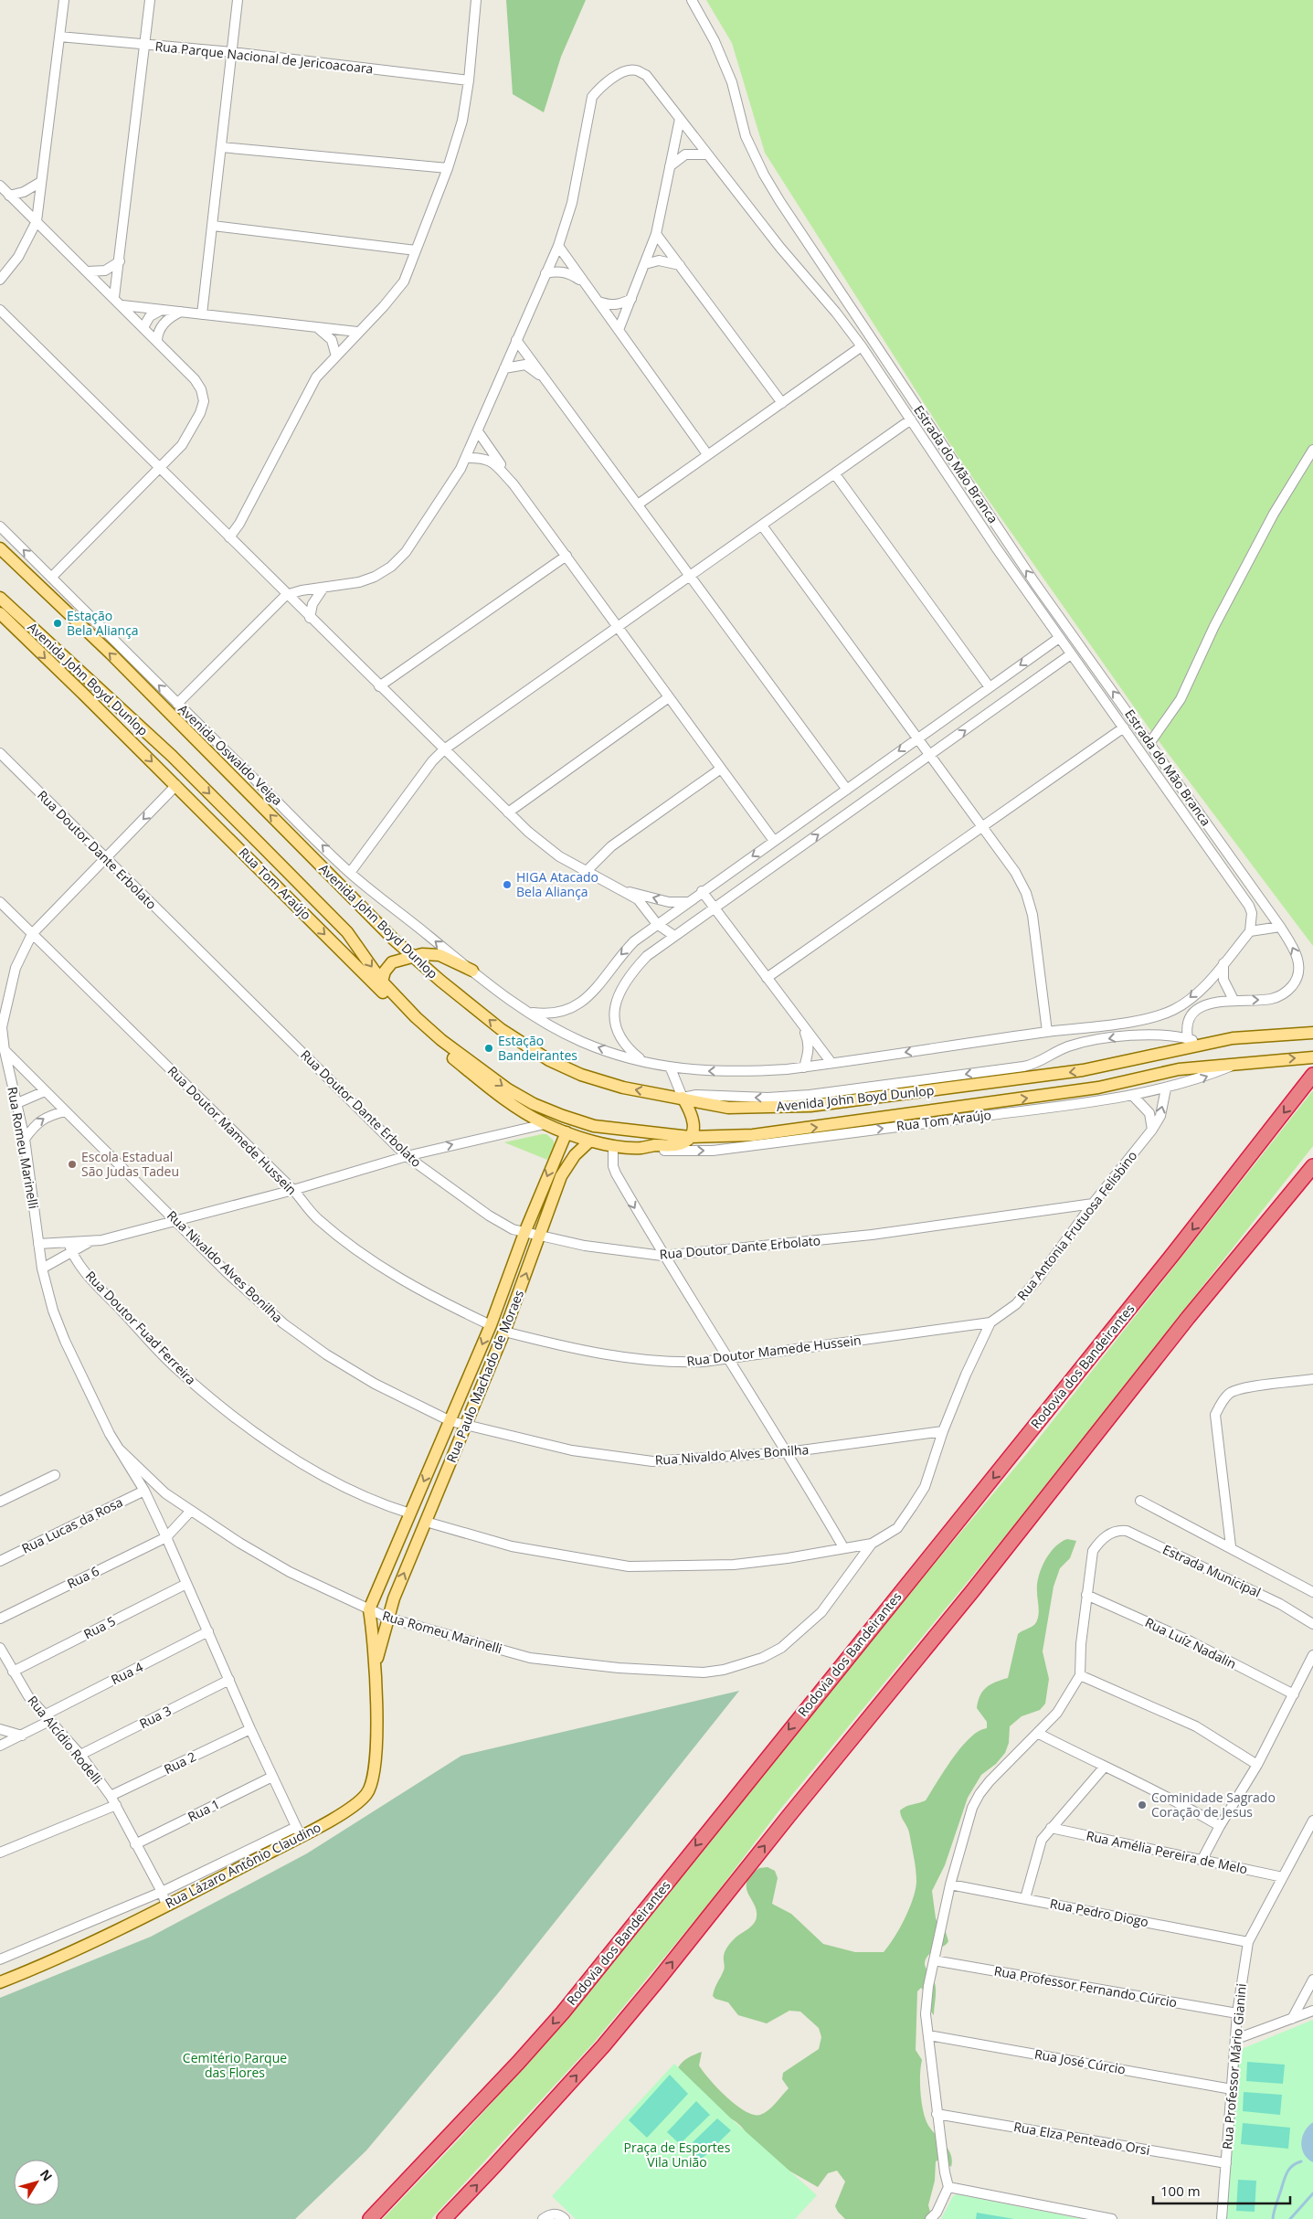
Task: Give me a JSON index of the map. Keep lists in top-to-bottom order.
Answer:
{
  "streets": {
    "highway": ["Rodovia dos Bandeirantes"],
    "main road": [
      "Avenida John Boyd Dunlop",
      "Rua Tom Araújo",
      "Rua Paulo Machado de Moraes",
      "Rua Lázaro Antônio Claudino"
    ],
    "street": [
      "Rua Parque Nacional de Jericoacoara",
      "Estrada do Mão Branca",
      "Avenida Oswaldo Veiga",
      "Rua Doutor Dante Erbolato",
      "Rua Doutor Mamede Hussein",
      "Rua Romeu Marinelli",
      "Rua Antonia Frutuosa Felisbino",
      "Rua Nivaldo Alves Bonilha",
      "Rua Doutor Fuad Ferreira",
      "Rua Lucas da Rosa",
      "Estrada Municipal",
      "Rua 6",
      "Rua 5",
      "Rua Luíz Nadalin",
      "Rua 4",
      "Rua 3",
      "Rua Alcídio Rodelli",
      "Rua 2",
      "Rua 1",
      "Rua Amélia Pereira de Melo",
      "Rua Pedro Diogo",
      "Rua Professor Fernando Cúrcio",
      "Rua José Cúrcio",
      "Rua Professor Mário Gianini",
      "Rua Elza Penteado Orsi"
    ]
  },
  "crossings": [
    ["Avenida John Boyd Dunlop", "Rua Tom Araújo"],
    ["Rua Doutor Dante Erbolato", "Rua Romeu Marinelli"],
    ["Rua Doutor Dante Erbolato", "Rua Antonia Frutuosa Felisbino"],
    ["Rua Doutor Dante Erbolato", "Rua Paulo Machado de Moraes"],
    ["Rua Tom Araújo", "Rua Romeu Marinelli"],
    ["Rua Tom Araújo", "Rua Antonia Frutuosa Felisbino"],
    ["Rua Tom Araújo", "Rua Paulo Machado de Moraes"],
    ["Rua Doutor Mamede Hussein", "Rua Romeu Marinelli"],
    ["Rua Doutor Mamede Hussein", "Rua Antonia Frutuosa Felisbino"],
    ["Rua Doutor Mamede Hussein", "Rua Paulo Machado de Moraes"],
    ["Rua Romeu Marinelli", "Rua Antonia Frutuosa Felisbino"],
    ["Rua Romeu Marinelli", "Rua Nivaldo Alves Bonilha"],
    ["Rua Romeu Marinelli", "Rua Paulo Machado de Moraes"],
    ["Rua Romeu Marinelli", "Rua Lucas da Rosa"],
    ["Rua Romeu Marinelli", "Rua 6"],
    ["Rua Romeu Marinelli", "Rua 5"],
    ["Rua Romeu Marinelli", "Rua 4"],
    ["Rua Romeu Marinelli", "Rua 3"],
    ["Rua Romeu Marinelli", "Rua 2"],
    ["Rua Romeu Marinelli", "Rua 1"],
    ["Rua Romeu Marinelli", "Rua Lázaro Antônio Claudino"],
    ["Rua Antonia Frutuosa Felisbino", "Rua Nivaldo Alves Bonilha"],
    ["Rua Nivaldo Alves Bonilha", "Rua Paulo Machado de Moraes"],
    ["Rua Doutor Fuad Ferreira", "Rua Paulo Machado de Moraes"],
    ["Rua Paulo Machado de Moraes", "Rua Lázaro Antônio Claudino"],
    ["Estrada Municipal", "Rua Luíz Nadalin"],
    ["Rua 5", "Rua Alcídio Rodelli"],
    ["Rua 4", "Rua Alcídio Rodelli"],
    ["Rua 3", "Rua Alcídio Rodelli"],
    ["Rua Alcídio Rodelli", "Rua 2"],
    ["Rua Alcídio Rodelli", "Rua 1"],
    ["Rua Alcídio Rodelli", "Rua Lázaro Antônio Claudino"],
    ["Rua Amélia Pereira de Melo", "Rua Professor Mário Gianini"],
    ["Rua Pedro Diogo", "Rua Professor Mário Gianini"],
    ["Rua Professor Fernando Cúrcio", "Rua Professor Mário Gianini"],
    ["Rua José Cúrcio", "Rua Professor Mário Gianini"],
    ["Rua Professor Mário Gianini", "Rua Elza Penteado Orsi"]
  ],
  "one_way": ["Avenida Oswaldo Veiga", "Rua Tom Araújo"],
  "parks": ["Cemitério Parque das Flores", "Praça de Esportes Vila União"],
  "places": [
    "Estação Bela Aliança",
    "HIGA Atacado Bela Aliança",
    "Estação Bandeirantes",
    "Escola Estadual São Judas Tadeu",
    "Cominidade Sagrado Coração de Jesus"
  ],
  "scale_bar": "100 m",
  "north": "top right"
}
